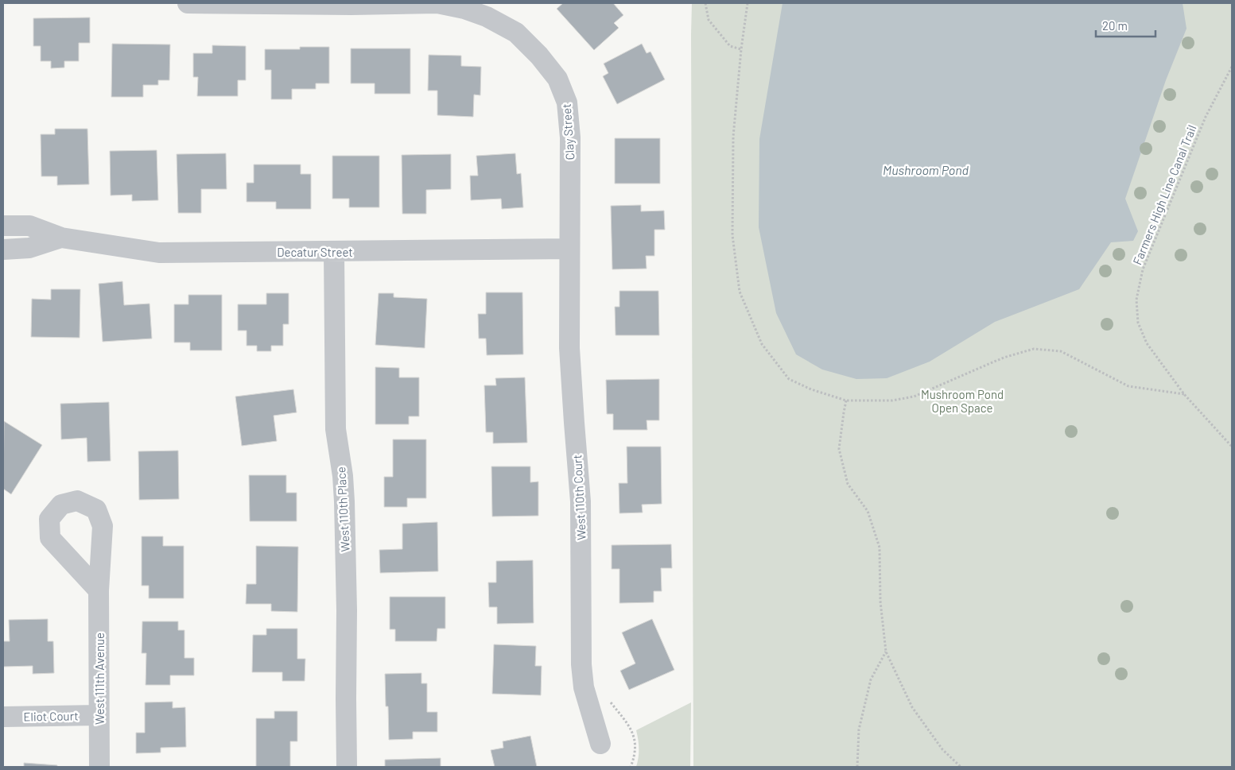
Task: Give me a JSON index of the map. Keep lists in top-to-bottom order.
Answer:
{
  "streets": {
    "street": [
      "Clay Street",
      "Decatur Street",
      "West 110th Court",
      "West 110th Place",
      "West 111th Avenue",
      "Eliot Court"
    ],
    "path": ["Farmers High Line Canal Trail"]
  },
  "crossings": [
    ["Clay Street", "Decatur Street"],
    ["Clay Street", "West 110th Court"],
    ["Decatur Street", "West 110th Court"],
    ["Decatur Street", "West 110th Place"],
    ["West 111th Avenue", "Eliot Court"]
  ],
  "water": ["Mushroom Pond"],
  "parks": ["Mushroom Pond Open Space"],
  "scale_bar": "20 m"
}
